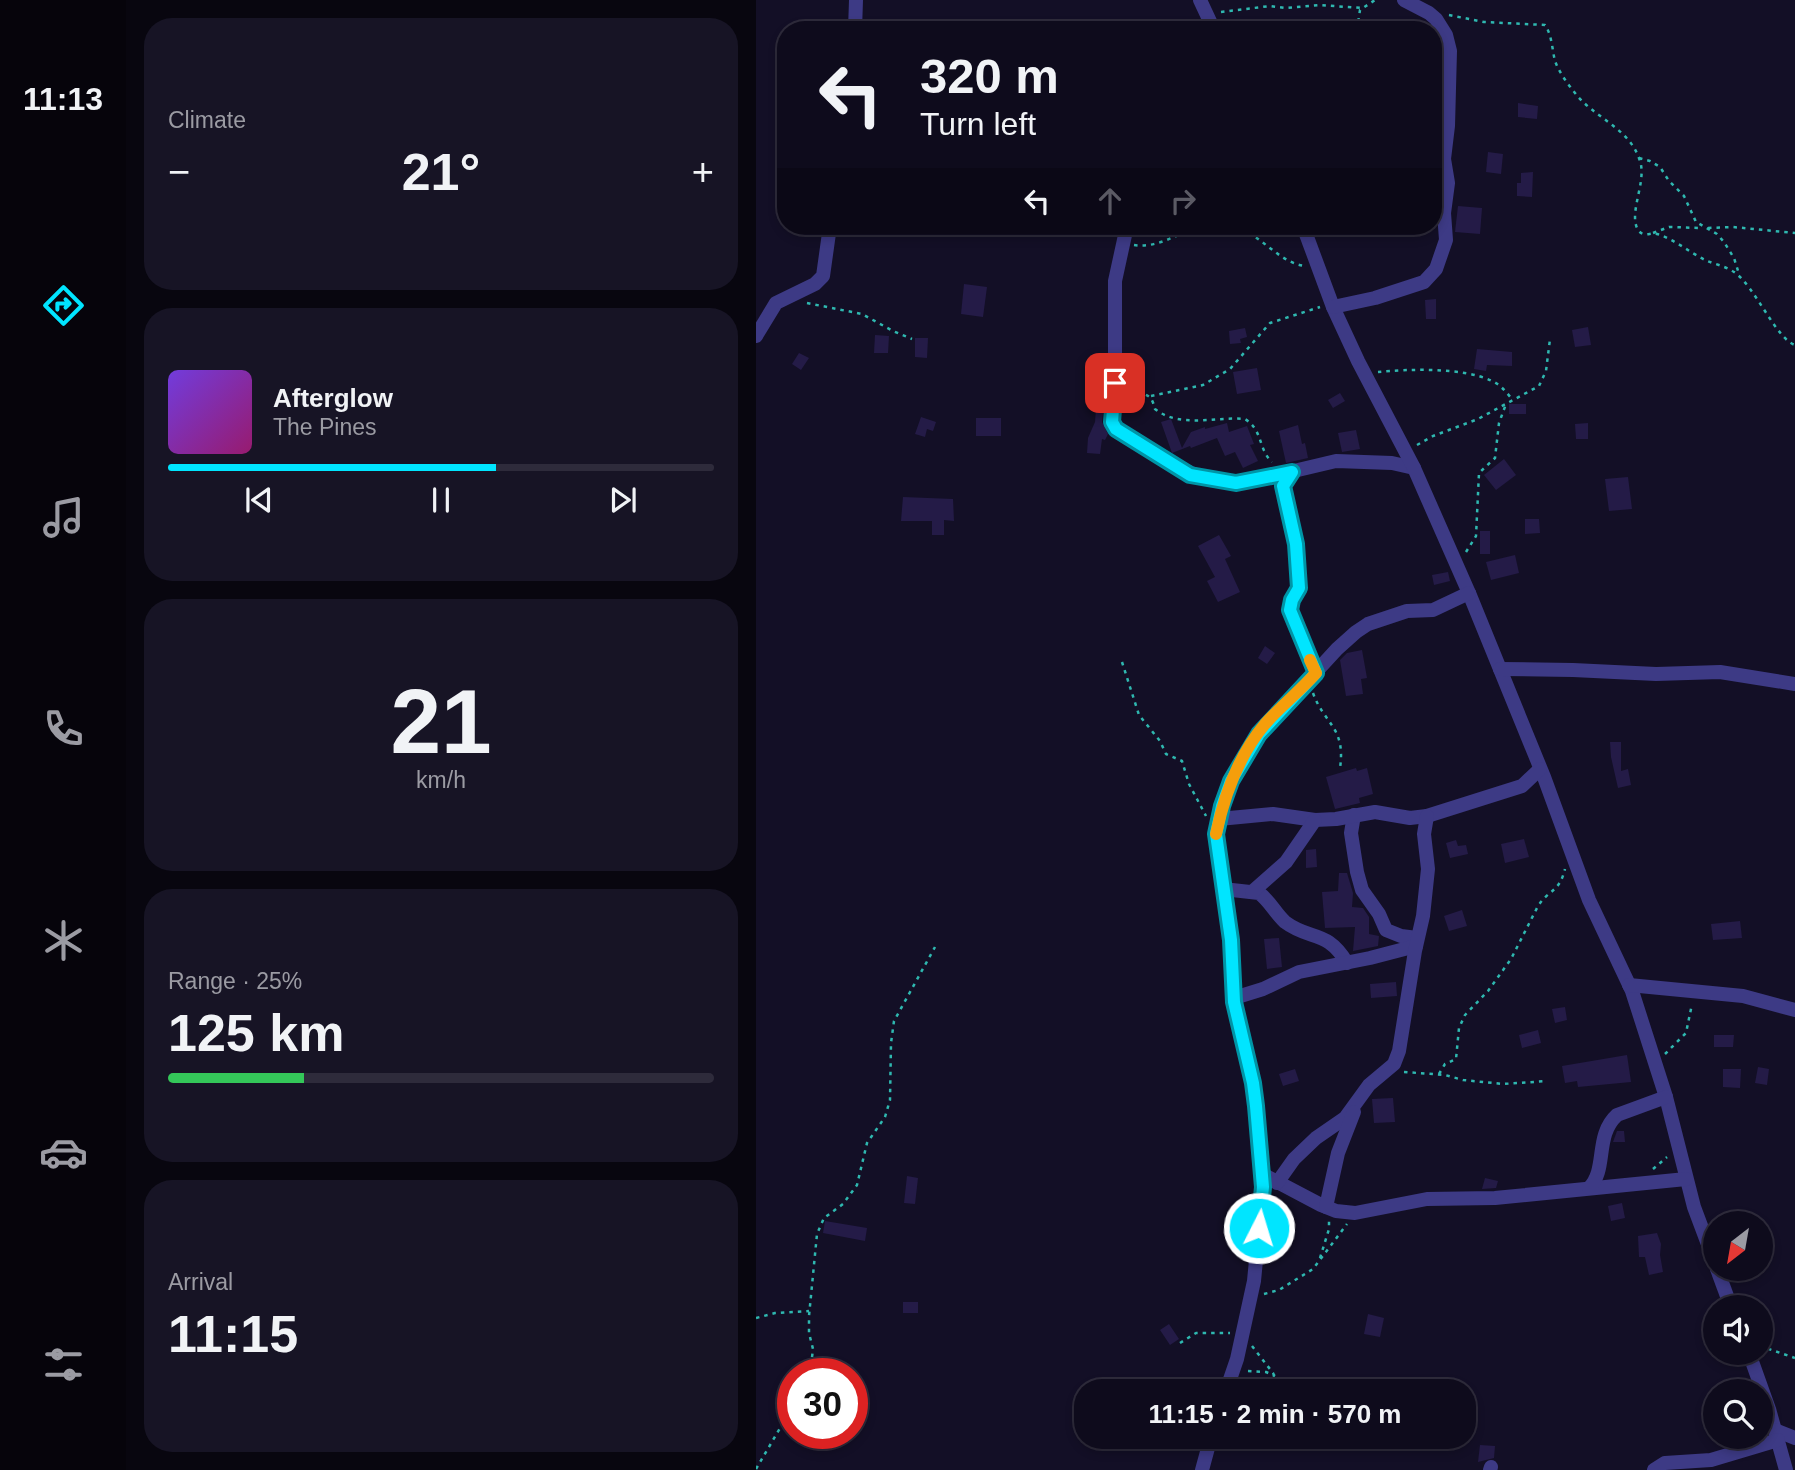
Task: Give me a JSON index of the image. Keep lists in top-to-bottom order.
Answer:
{
  "north": "bottom left",
  "page": {
    "tabs": "11:13",
    "tile": [
      "Climate",
      ["21", "km/h"],
      ["Range · 25%", "125 km"],
      ["Arrival", "11:15"]
    ],
    "turn": ["320 m", "Turn left"],
    "heat": ["−", "21°", "+"],
    "song": ["Afterglow", "The Pines"],
    "limit": "30",
    "trip": "11:15 · 2 min · 570 m"
  }
}
